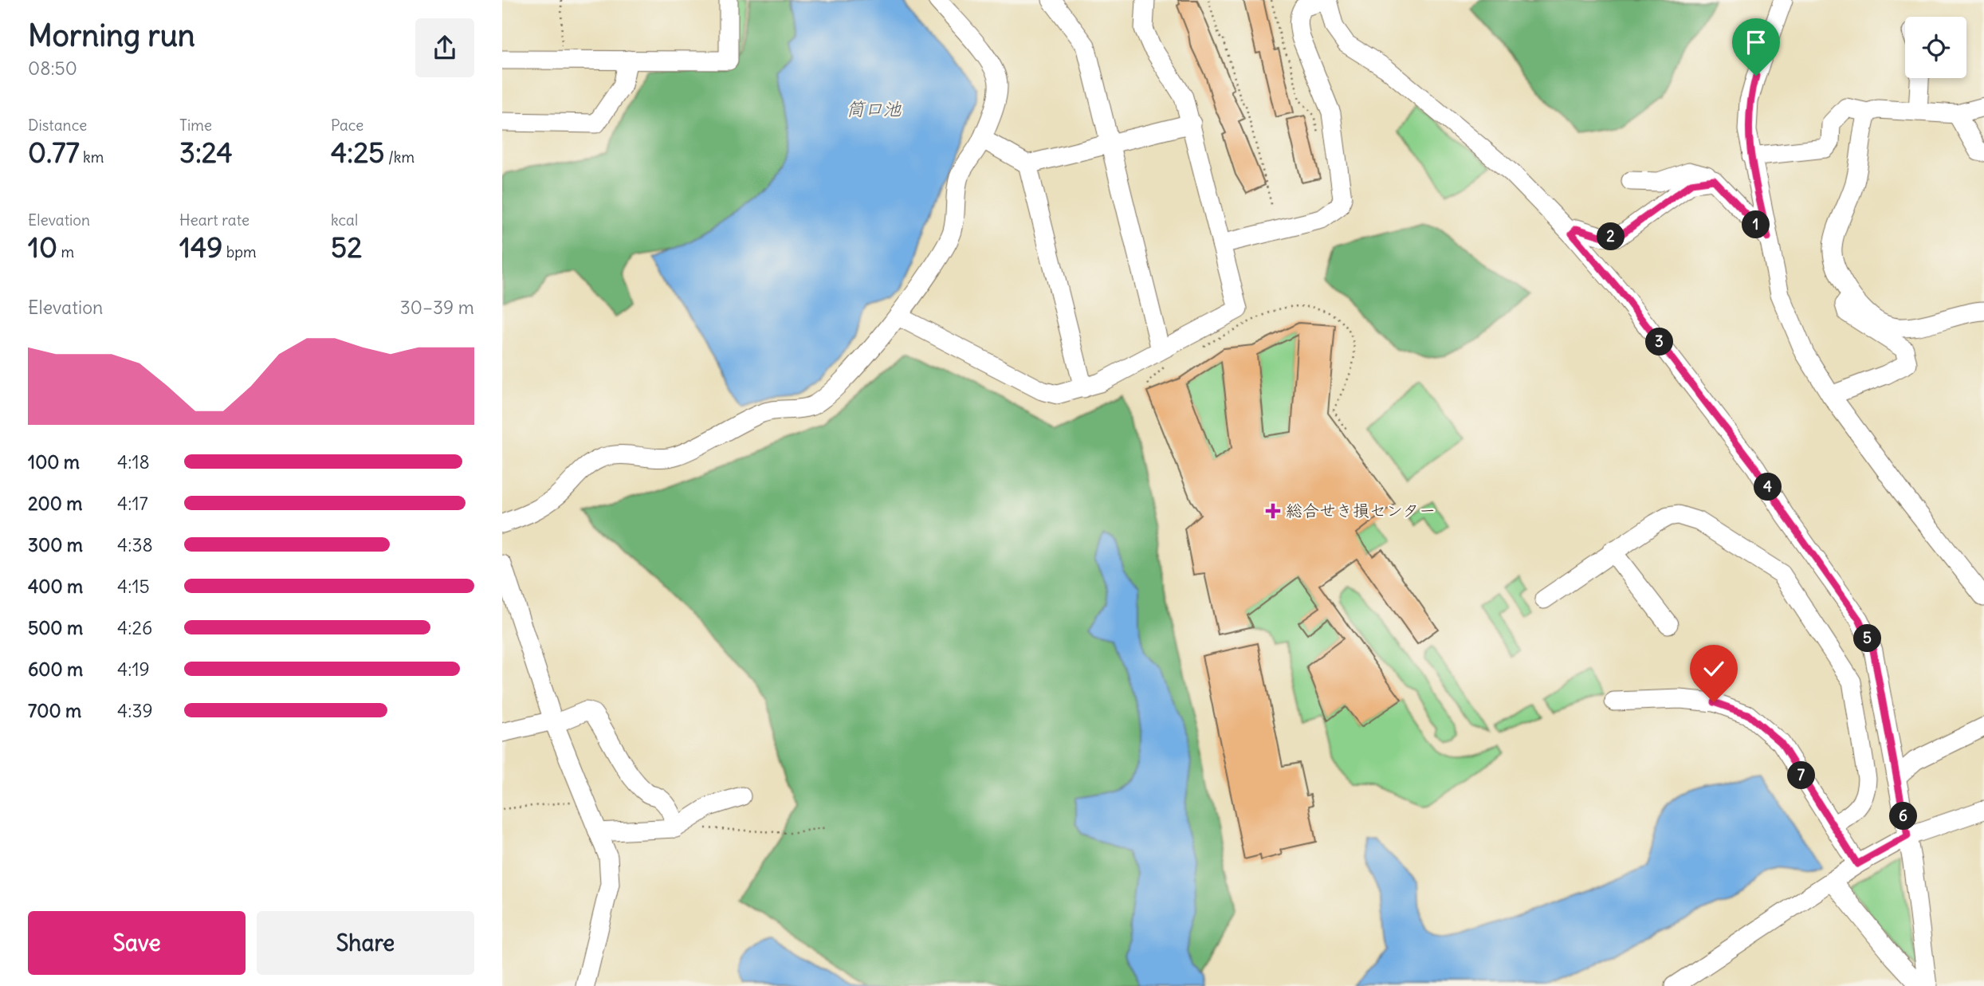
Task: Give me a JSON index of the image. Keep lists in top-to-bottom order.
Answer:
{
  "water": ["筒口池"],
  "places": {
    "health": ["総合せき損センター"]
  },
  "page": {
    "heading": ["Morning run", "08:50"],
    "stats": [
      ["Distance", "0.77 km"],
      ["Time", "3:24"],
      ["Pace", "4:25 /km"],
      ["Elevation", "10 m"],
      ["Heart rate", "149 bpm"],
      ["kcal", "52"]
    ],
    "pins": [
      "1",
      "2",
      "3",
      "4",
      "5",
      "7",
      "6"
    ],
    "chart": ["Elevation", "30–39 m"],
    "list": [
      {
        "name": "100 m",
        "note": "4:18"
      },
      {
        "name": "200 m",
        "note": "4:17"
      },
      {
        "name": "300 m",
        "note": "4:38"
      },
      {
        "name": "400 m",
        "note": "4:15"
      },
      {
        "name": "500 m",
        "note": "4:26"
      },
      {
        "name": "600 m",
        "note": "4:19"
      },
      {
        "name": "700 m",
        "note": "4:39"
      }
    ],
    "buttons": ["Save", "Share"]
  }
}
